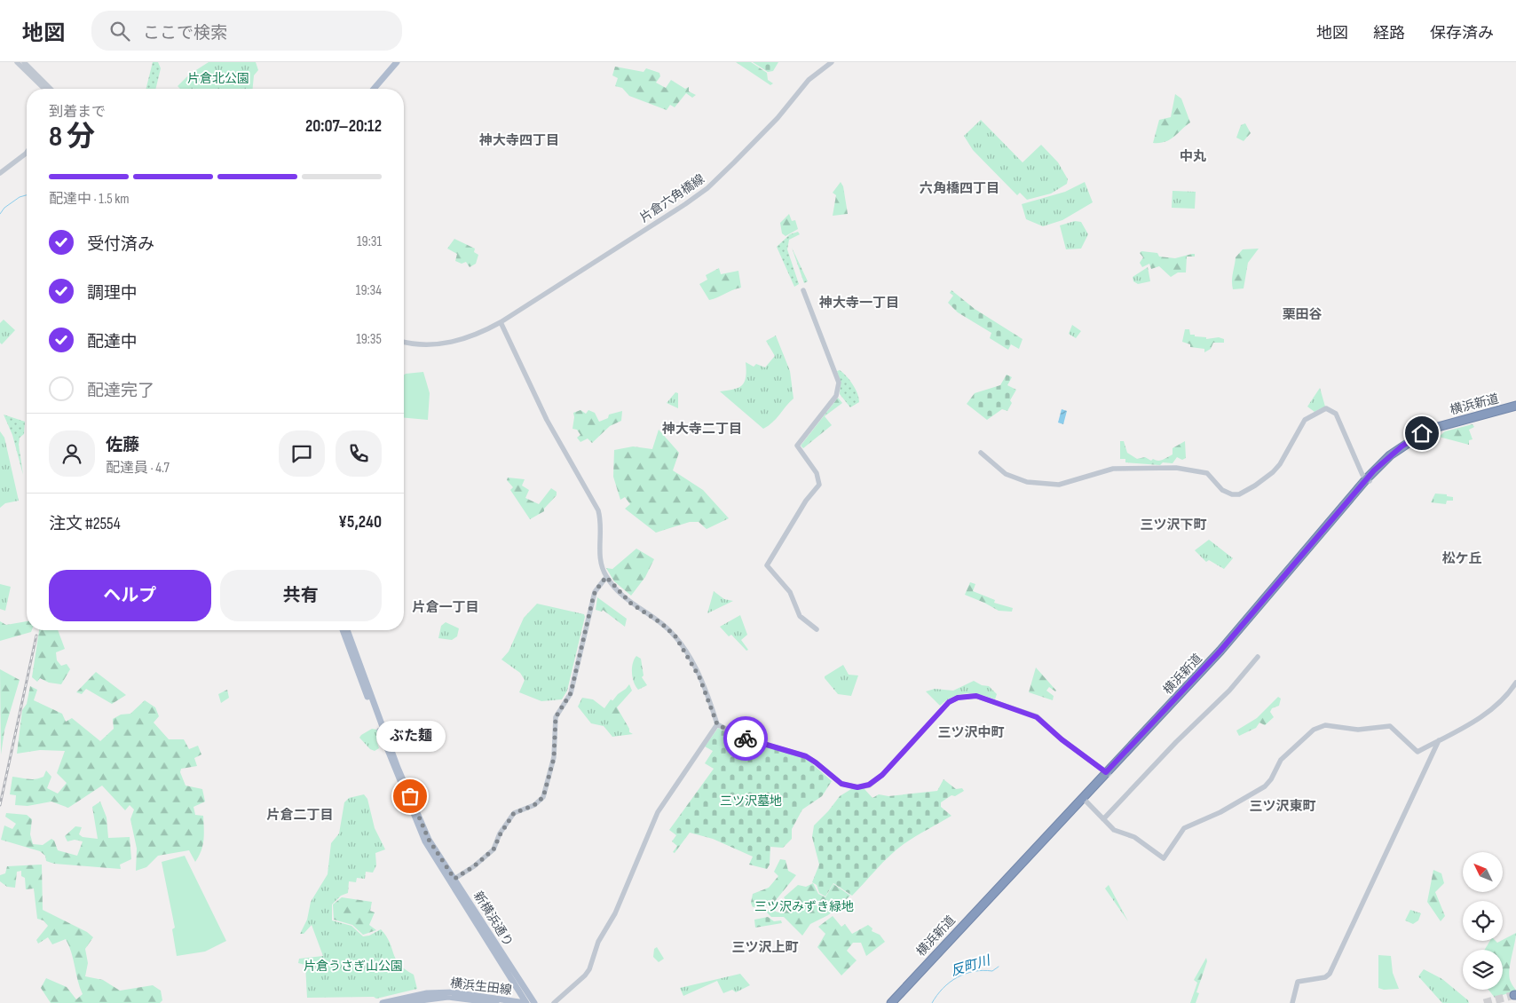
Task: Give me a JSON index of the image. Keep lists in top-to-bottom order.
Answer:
{
  "streets": {
    "highway": ["横浜新道"],
    "main road": ["新横浜通り", "横浜生田線"],
    "street": ["片倉六角橋線"]
  },
  "crossings": [
    ["新横浜通り", "横浜生田線"]
  ],
  "districts": [
    "神大寺四丁目",
    "中丸",
    "六角橋四丁目",
    "神大寺一丁目",
    "栗田谷",
    "神大寺二丁目",
    "三ツ沢下町",
    "松ケ丘",
    "片倉一丁目",
    "三ツ沢中町",
    "三ツ沢東町",
    "片倉二丁目",
    "三ツ沢上町"
  ],
  "water": ["反町川"],
  "parks": [
    "片倉北公園",
    "三ツ沢墓地",
    "三ツ沢みずき緑地",
    "片倉うさぎ山公園"
  ],
  "places": ["ぶた麺"],
  "north": "top left",
  "page": {
    "header": "地図",
    "search": "ここで検索",
    "nav": ["地図", "経路", "保存済み"],
    "heading": ["8 分", "到着まで", "20:07–20:12"],
    "panel": [
      "佐藤",
      "配達員 · 4.7",
      "注文 #2554",
      "¥5,240"
    ],
    "bar": "配達中 · 1.5 km",
    "list": [
      ["受付済み", "19:31"],
      ["調理中", "19:34"],
      ["配達中", "19:35"],
      "配達完了"
    ],
    "buttons": ["ヘルプ", "共有"],
    "bubble": "ぶた麺"
  }
}
